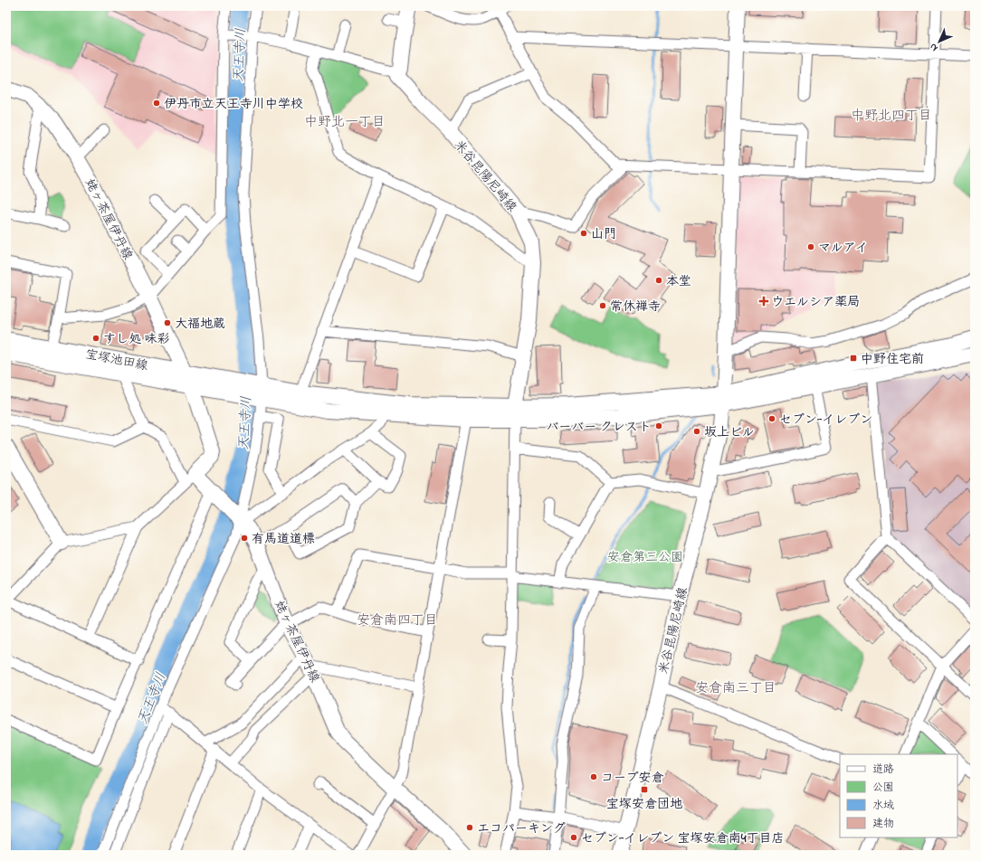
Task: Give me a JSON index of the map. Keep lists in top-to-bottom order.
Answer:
{
  "streets": {
    "main road": ["米谷昆陽尼崎線", "姥ヶ茶屋伊丹線", "宝塚池田線"]
  },
  "crossings": [
    ["姥ヶ茶屋伊丹線", "宝塚池田線"]
  ],
  "districts": [
    "中野北四丁目",
    "中野北一丁目",
    "安倉南四丁目",
    "安倉南三丁目"
  ],
  "water": ["天王寺川"],
  "parks": ["安倉第三公園"],
  "places": {
    "other": [
      "伊丹市立天王寺川中学校",
      "山門",
      "マルアイ",
      "本堂",
      "常休禅寺",
      "大福地蔵",
      "すし処 味彩",
      "セブン-イレブン",
      "バーバー クレスト",
      "坂上ビル",
      "有馬道道標",
      "コープ安倉",
      "エコパーキング",
      "セブン-イレブン 宝塚安倉南4丁目店"
    ],
    "health": ["ウエルシア薬局"],
    "transit": ["中野住宅前", "宝塚安倉団地"]
  },
  "legend": [
    "道路",
    "公園",
    "水域",
    "建物"
  ],
  "north": "bottom left"
}
